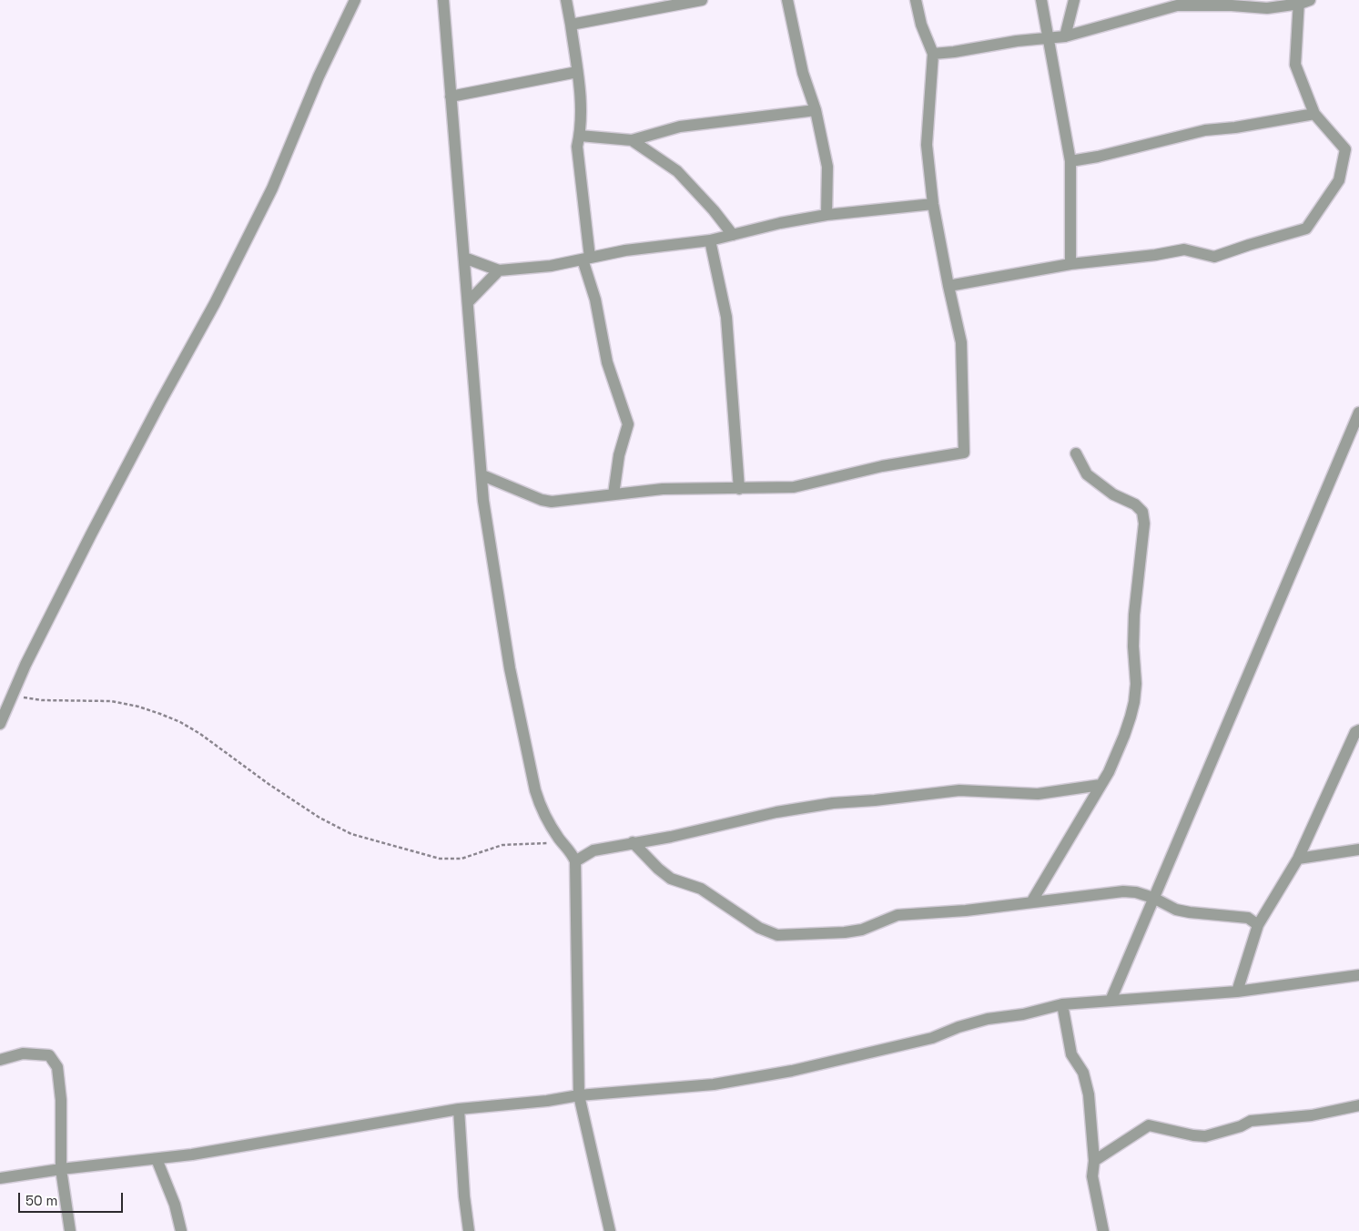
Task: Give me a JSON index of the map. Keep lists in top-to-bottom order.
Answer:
{
  "scale_bar": "50 m"
}
